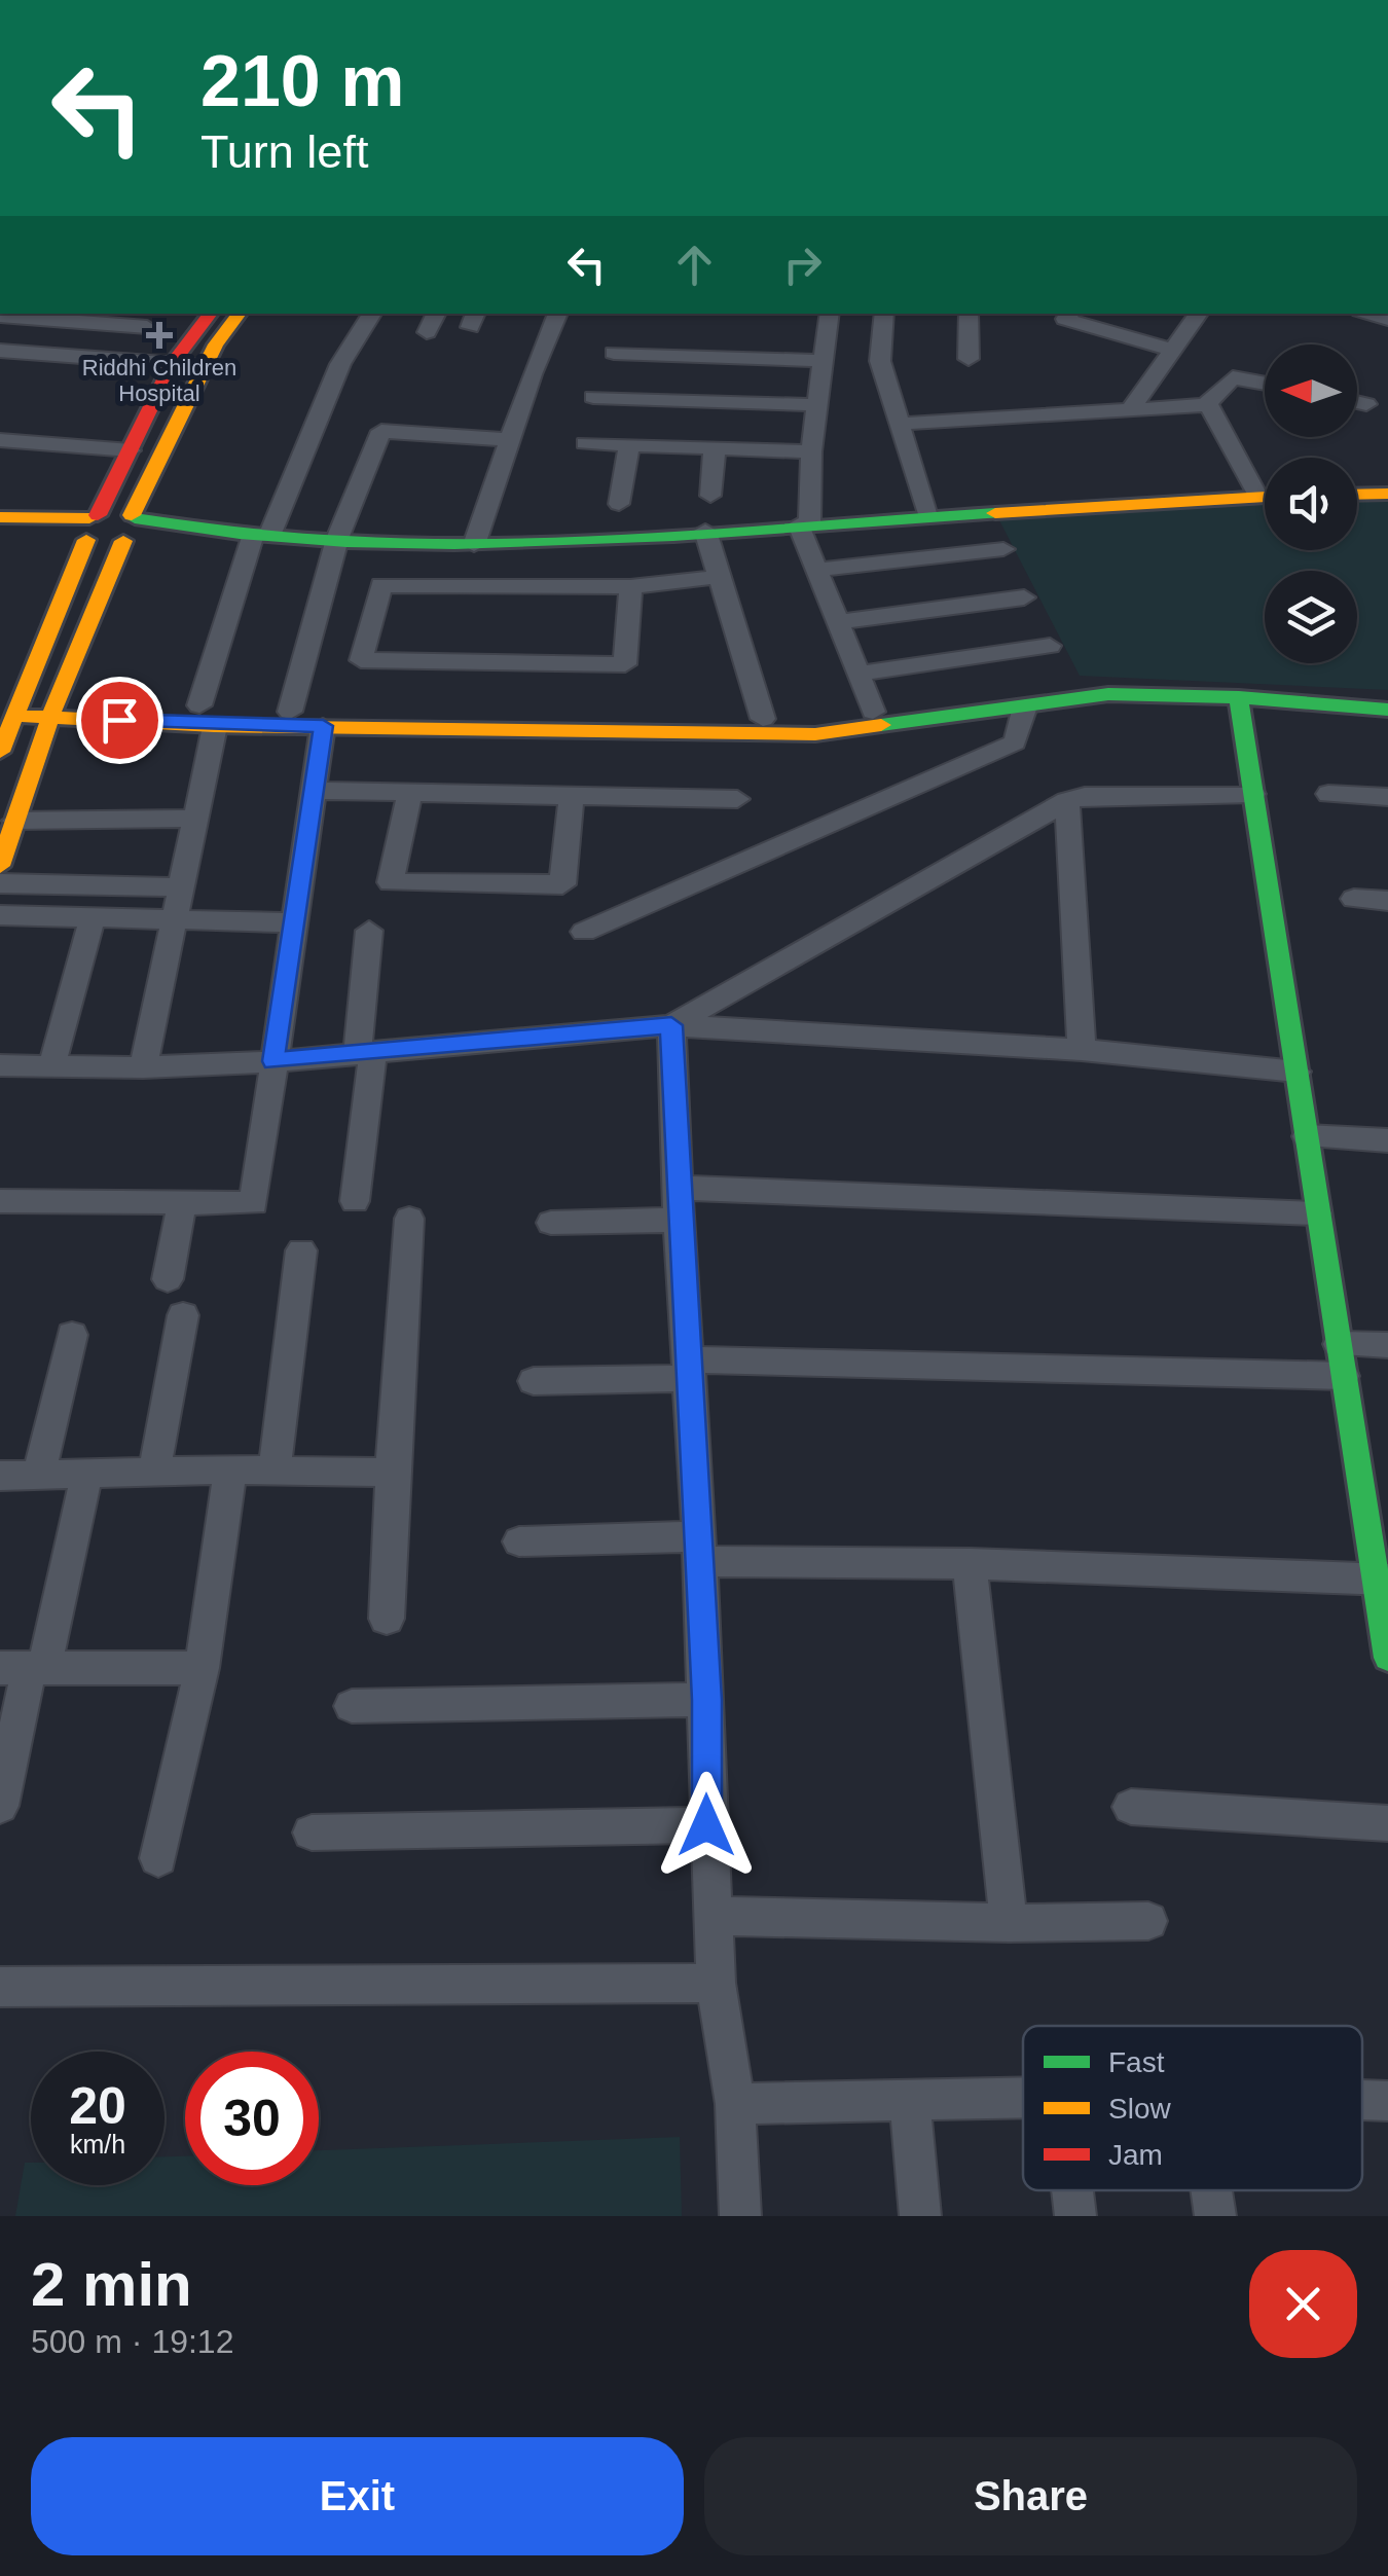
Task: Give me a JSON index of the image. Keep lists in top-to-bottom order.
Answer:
{
  "places": {
    "health": ["Riddhi Children Hospital"]
  },
  "legend": ["Fast", "Slow", "Jam"],
  "north": "left",
  "page": {
    "turn": ["210 m", "Turn left"],
    "speed": "20 km/h",
    "limit": "30",
    "heading": ["2 min", "500 m · 19:12"],
    "buttons": ["Exit", "Share"]
  }
}
